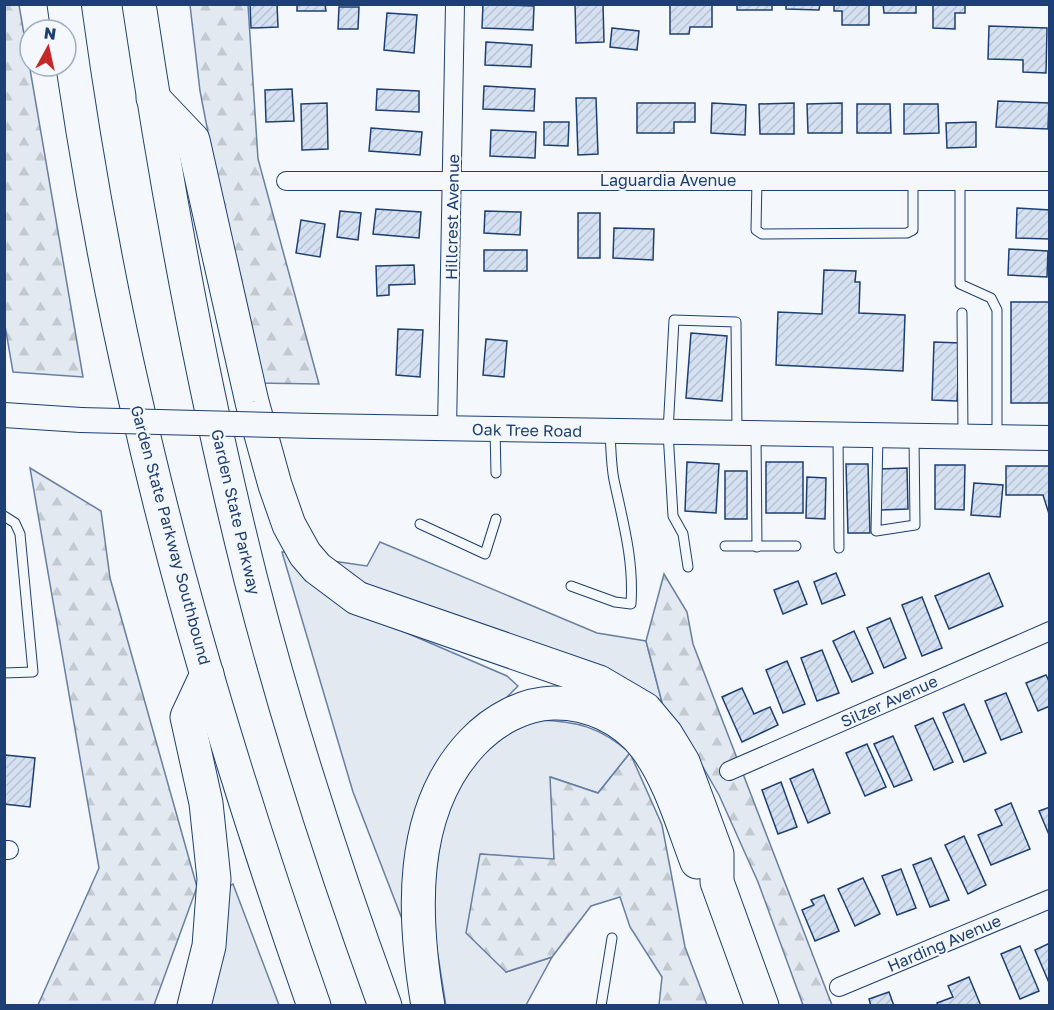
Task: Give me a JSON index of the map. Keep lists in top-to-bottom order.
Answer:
{
  "streets": {
    "highway": ["Garden State Parkway", "Garden State Parkway Southbound"],
    "street": [
      "Laguardia Avenue",
      "Hillcrest Avenue",
      "Oak Tree Road",
      "Silzer Avenue",
      "Harding Avenue"
    ]
  },
  "crossings": [
    ["Laguardia Avenue", "Hillcrest Avenue"],
    ["Hillcrest Avenue", "Oak Tree Road"]
  ],
  "north": "top"
}
